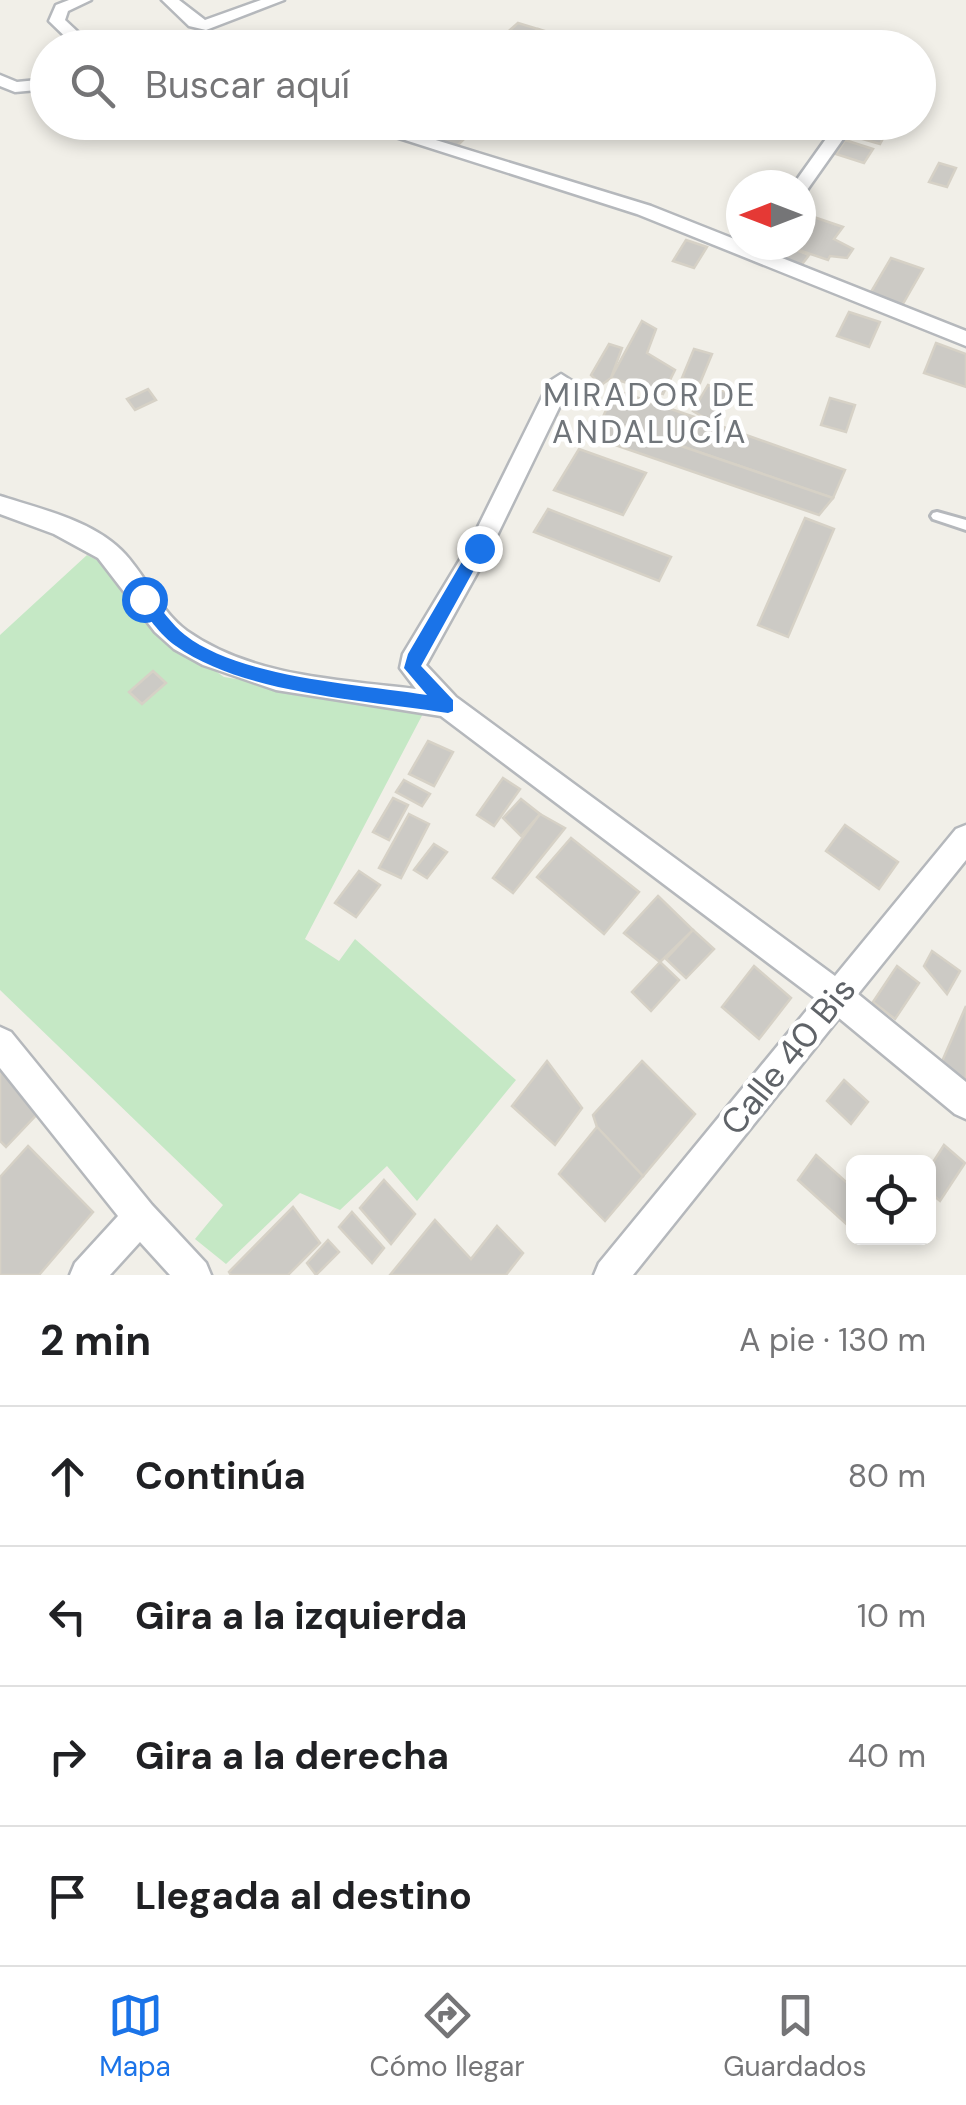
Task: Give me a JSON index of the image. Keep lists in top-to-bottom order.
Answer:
{
  "streets": {
    "street": ["Calle 40 Bis"]
  },
  "districts": ["MIRADOR DE ANDALUCÍA"],
  "north": "left",
  "page": {
    "search": "Buscar aquí",
    "heading": ["2 min", "A pie · 130 m"],
    "list": [
      ["Continúa", "80 m"],
      ["Gira a la izquierda", "10 m"],
      ["Gira a la derecha", "40 m"],
      "Llegada al destino"
    ],
    "nav": ["Mapa", "Cómo llegar", "Guardados"]
  }
}
